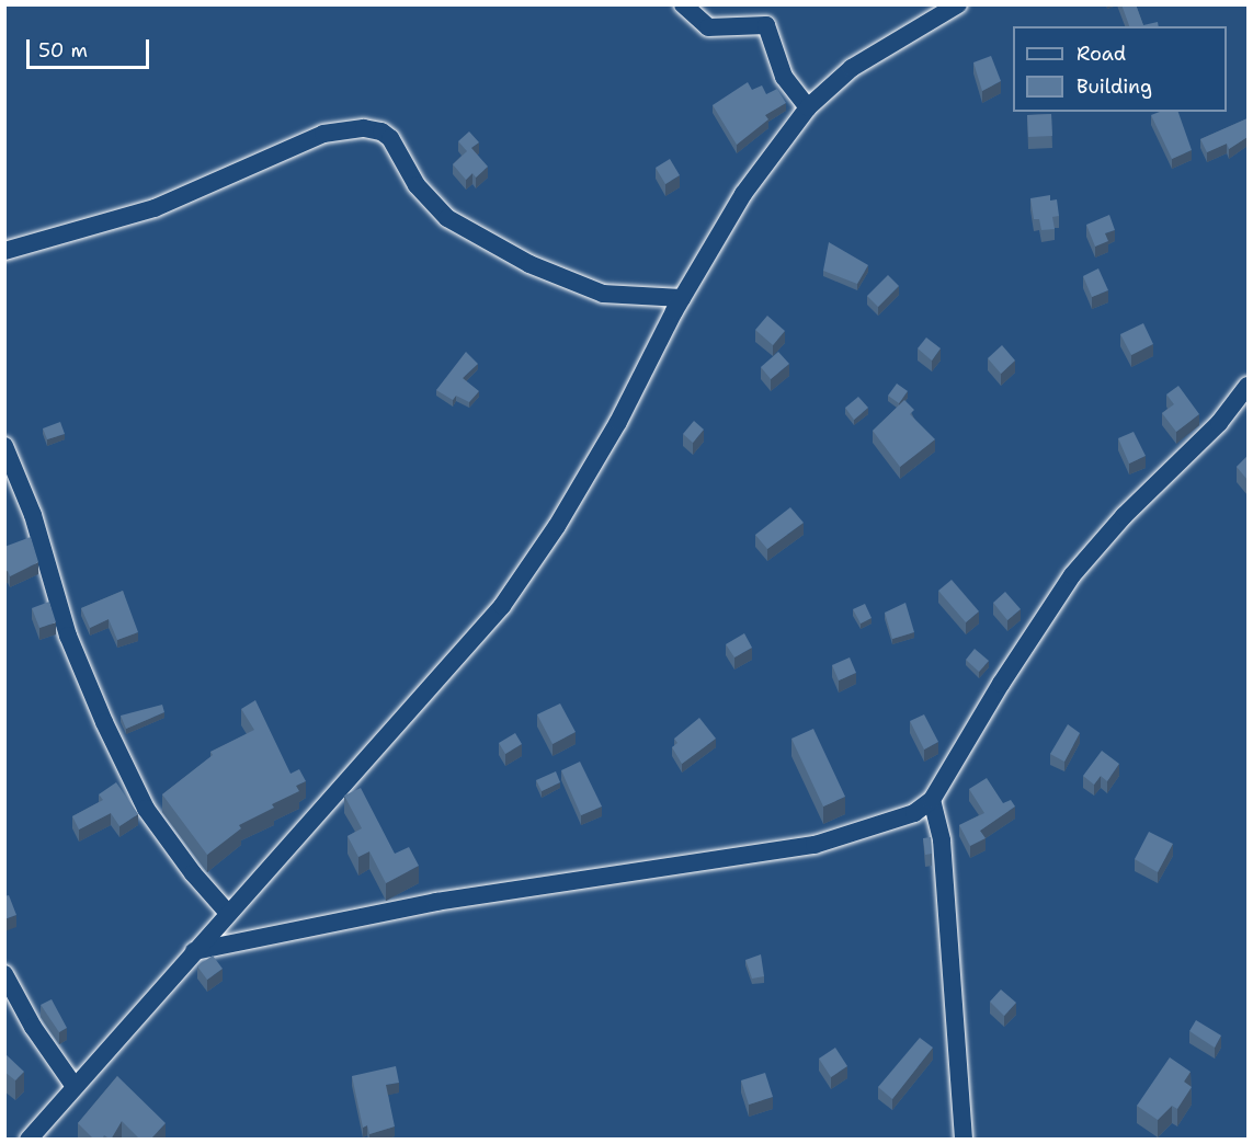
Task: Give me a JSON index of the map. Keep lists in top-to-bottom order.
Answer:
{
  "legend": ["Road", "Building"],
  "scale_bar": "50 m"
}
